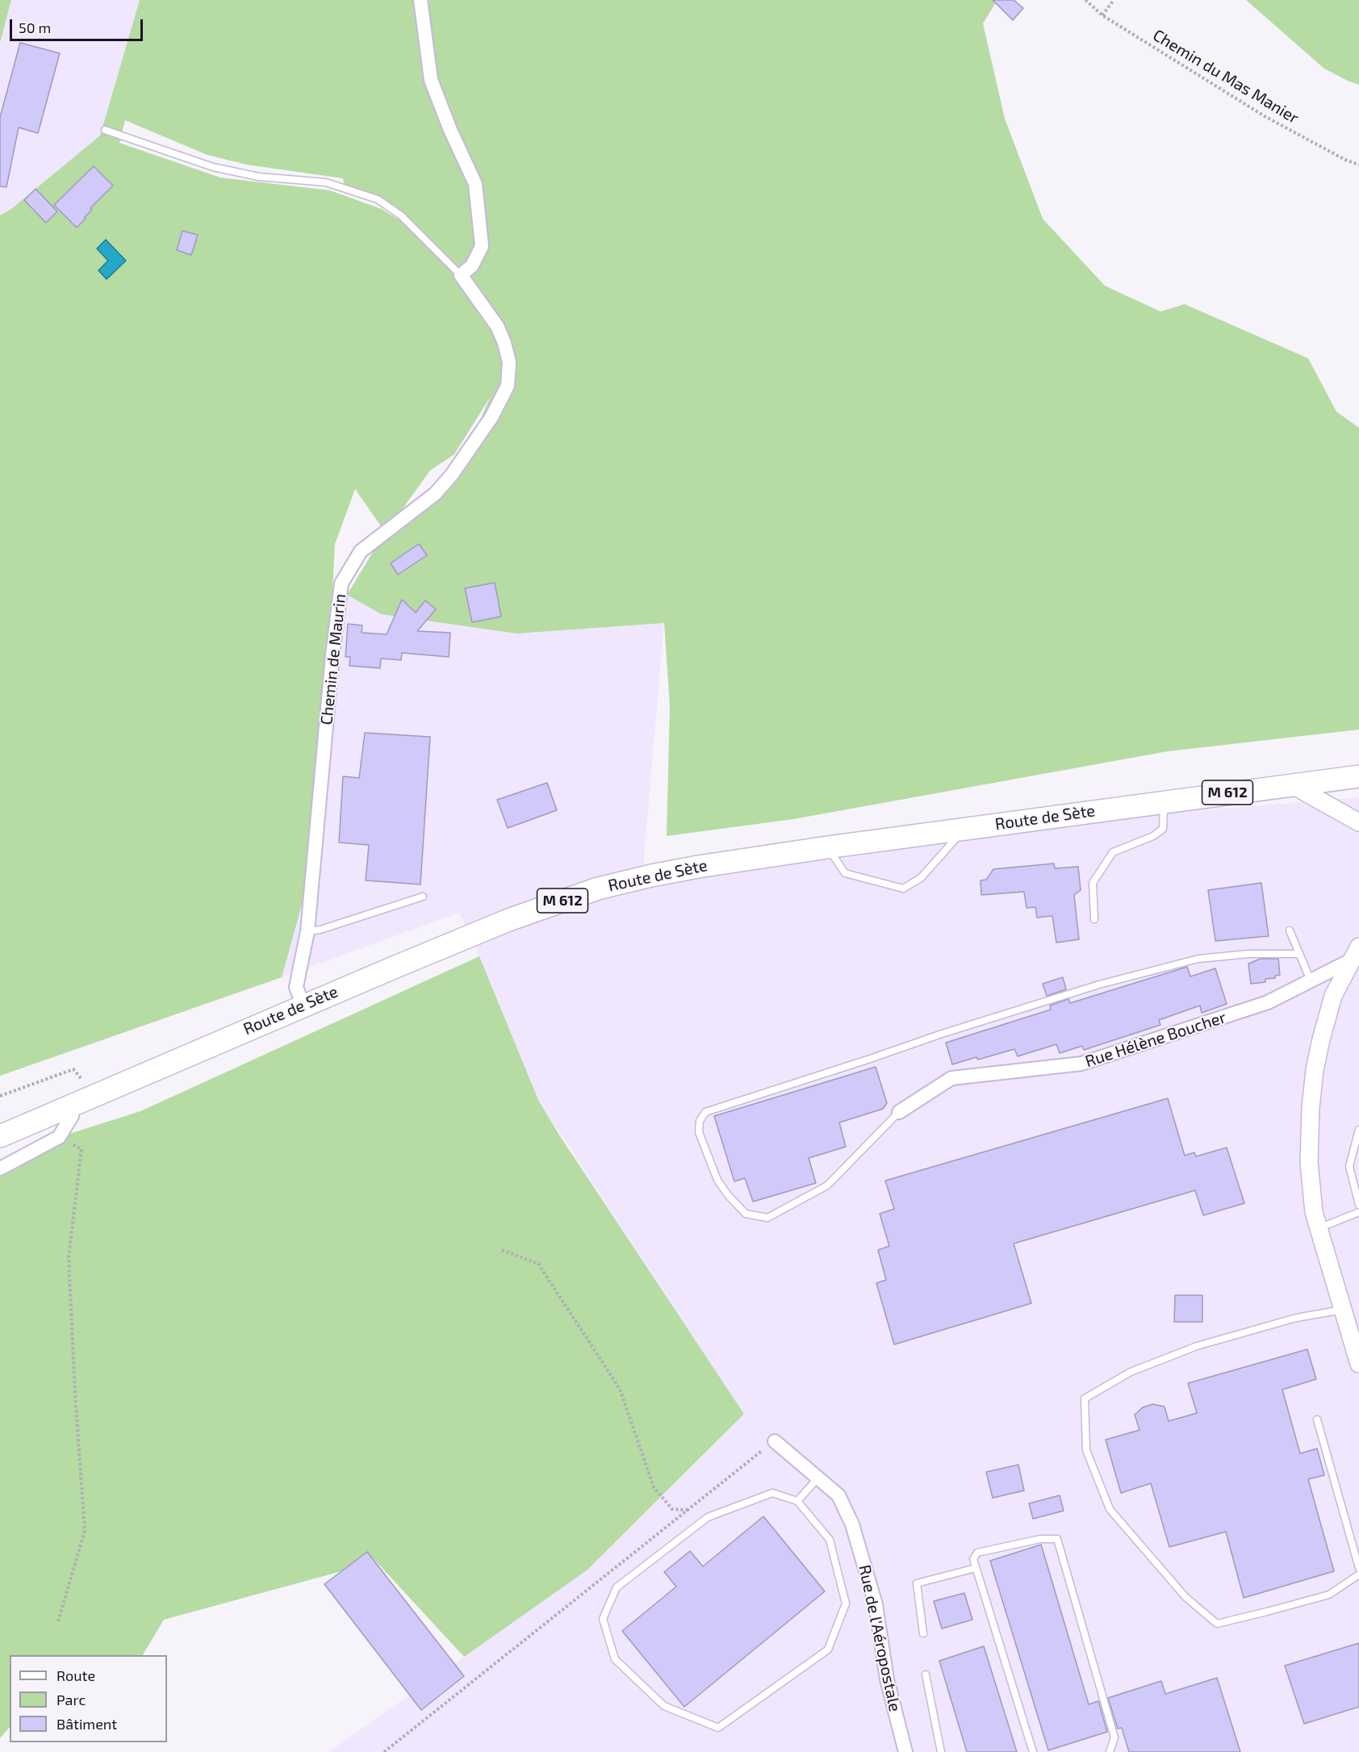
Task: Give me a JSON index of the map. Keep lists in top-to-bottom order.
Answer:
{
  "streets": {
    "main road": ["M 612", "Route de Sète"],
    "street": ["Chemin de Maurin", "Rue Hélène Boucher", "Rue de l'Aéropostale"],
    "path": ["Chemin du Mas Manier"]
  },
  "crossings": [
    ["Chemin de Maurin", "Route de Sète"]
  ],
  "legend": ["Route", "Parc", "Bâtiment"],
  "scale_bar": "50 m"
}
